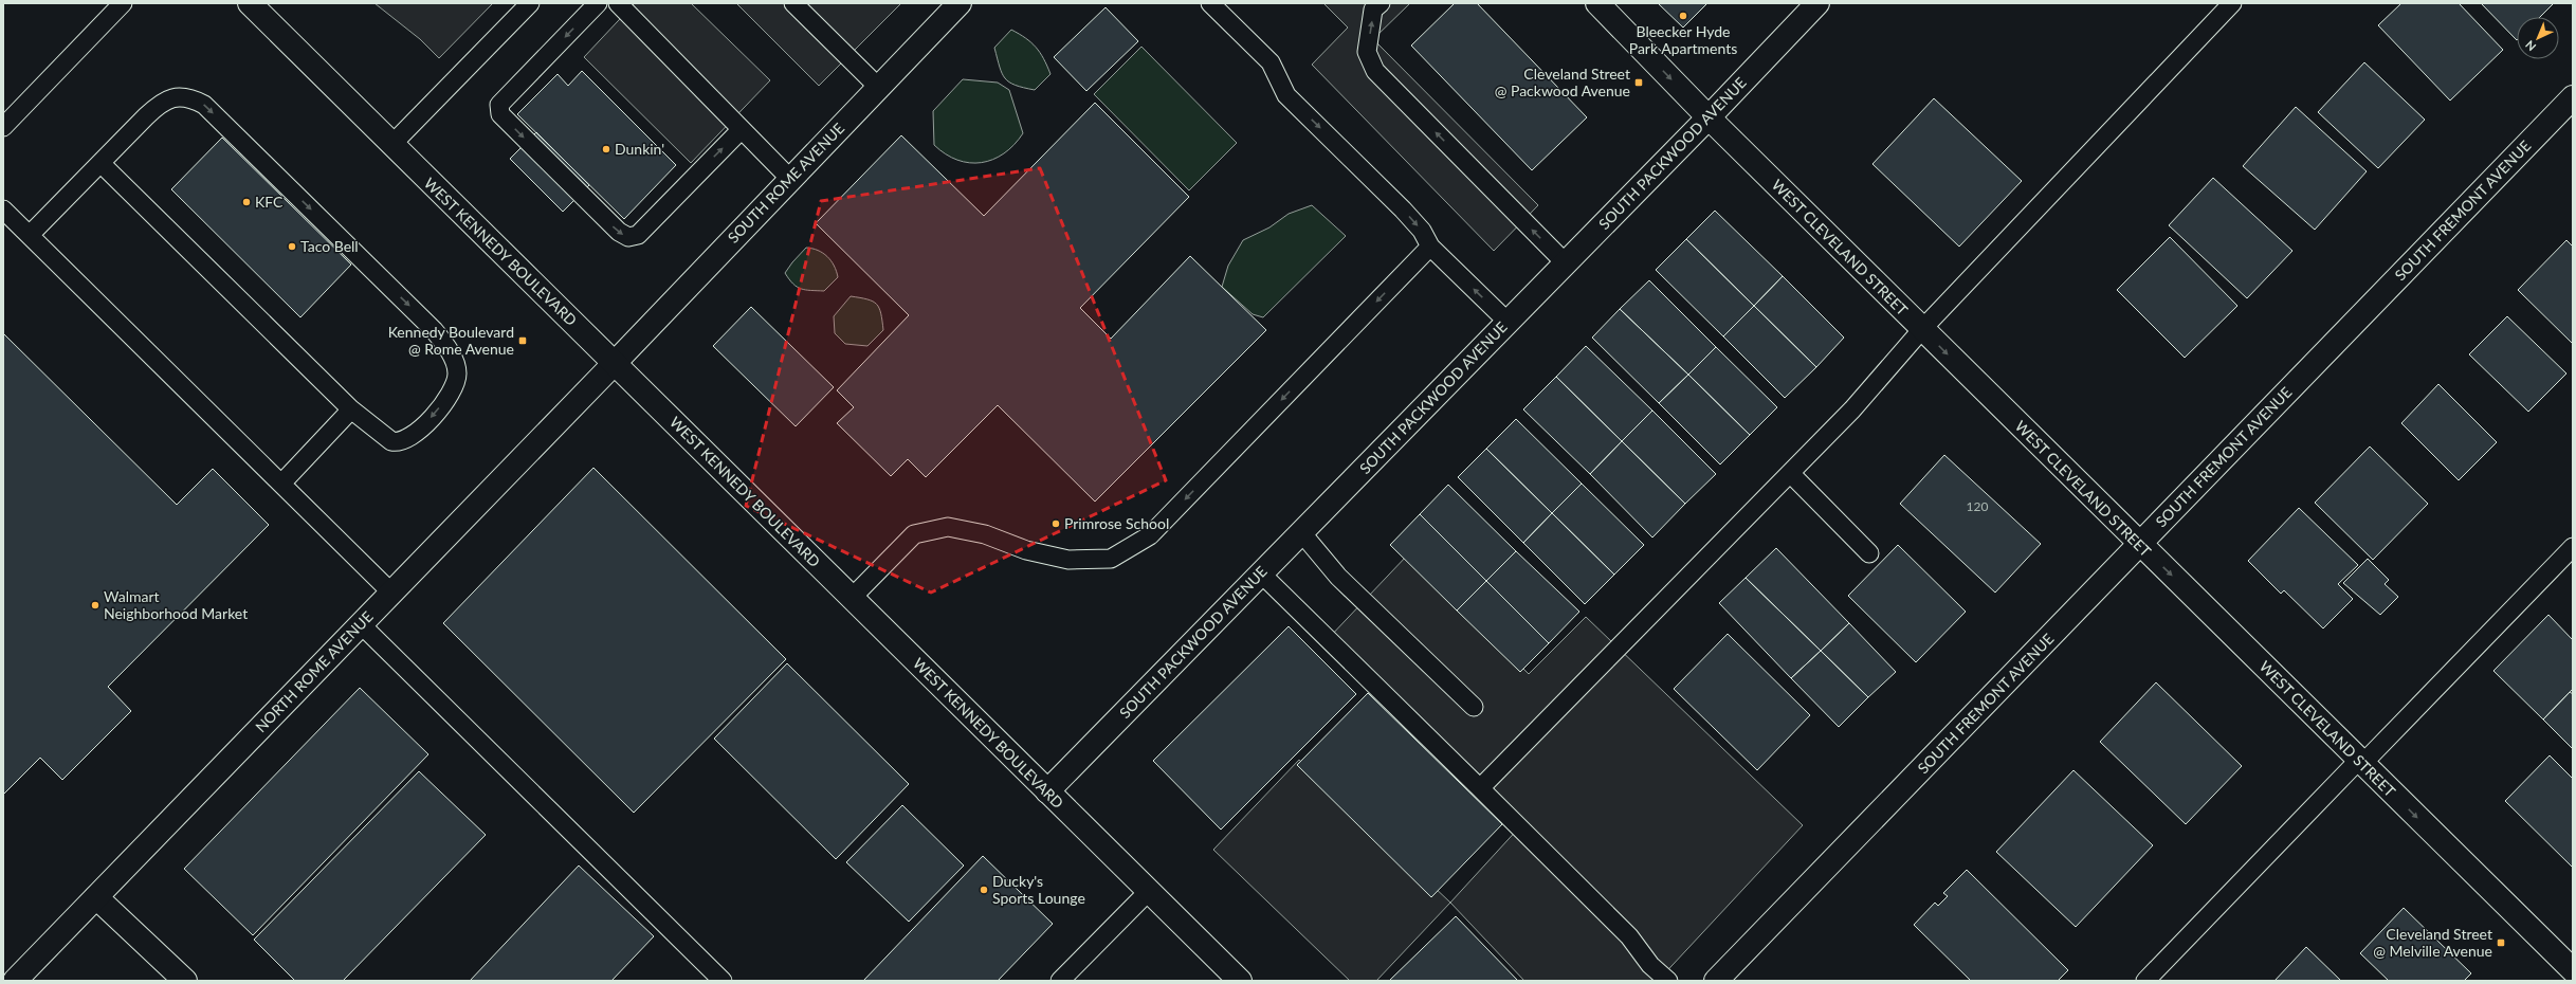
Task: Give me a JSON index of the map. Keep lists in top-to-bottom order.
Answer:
{
  "streets": {
    "street": [
      "SOUTH PACKWOOD AVENUE",
      "SOUTH ROME AVENUE",
      "SOUTH FREMONT AVENUE",
      "WEST CLEVELAND STREET",
      "WEST KENNEDY BOULEVARD",
      "NORTH ROME AVENUE"
    ]
  },
  "crossings": [
    ["SOUTH PACKWOOD AVENUE", "WEST CLEVELAND STREET"],
    ["SOUTH PACKWOOD AVENUE", "WEST KENNEDY BOULEVARD"],
    ["SOUTH ROME AVENUE", "WEST KENNEDY BOULEVARD"],
    ["SOUTH ROME AVENUE", "NORTH ROME AVENUE"],
    ["SOUTH FREMONT AVENUE", "WEST CLEVELAND STREET"],
    ["WEST KENNEDY BOULEVARD", "NORTH ROME AVENUE"]
  ],
  "one_way": ["WEST CLEVELAND STREET"],
  "places": {
    "other": [
      "Bleecker Hyde Park Apartments",
      "Dunkin'",
      "KFC",
      "Taco Bell",
      "Primrose School",
      "Walmart Neighborhood Market",
      "Ducky's Sports Lounge"
    ],
    "transit": ["Cleveland Street @ Packwood Avenue", "Kennedy Boulevard @ Rome Avenue", "Cleveland Street @ Melville Avenue"]
  },
  "house_numbers": ["120"],
  "north": "bottom left"
}
